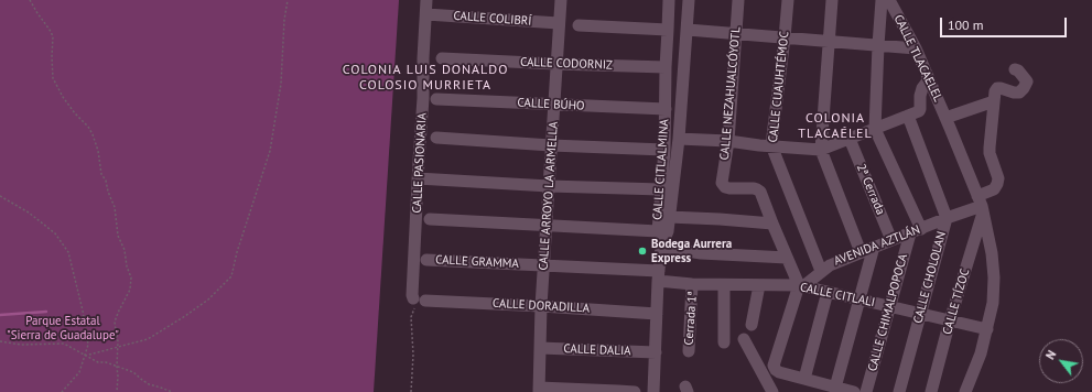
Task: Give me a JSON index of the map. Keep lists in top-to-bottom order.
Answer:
{
  "streets": {
    "street": [
      "CALLE COLIBRÍ",
      "CALLE TLACAELEL",
      "CALLE CODORNIZ",
      "CALLE CUAUHTÉMOC",
      "CALLE NEZAHUALCÓYOTL",
      "CALLE BÚHO",
      "CALLE PASIONARIA",
      "CALLE CITLALMINA",
      "2ª Cerrada",
      "CALLE ARROYO LA ARMELLA",
      "AVENIDA AZTLÁN",
      "CALLE GRAMMA",
      "CALLE CHOLOLAN",
      "CALLE CITLALI",
      "CALLE TÍZOC",
      "CALLE DORADILLA",
      "CALLE CHIMALPOPOCA",
      "Cerrada 1ª",
      "CALLE DALIA"
    ]
  },
  "crossings": [
    ["CALLE COLIBRÍ", "CALLE PASIONARIA"],
    ["CALLE COLIBRÍ", "CALLE ARROYO LA ARMELLA"],
    ["CALLE TLACAELEL", "AVENIDA AZTLÁN"],
    ["CALLE TLACAELEL", "CALLE CITLALI"],
    ["CALLE TLACAELEL", "CALLE TÍZOC"],
    ["CALLE CODORNIZ", "CALLE CITLALMINA"],
    ["CALLE CODORNIZ", "CALLE ARROYO LA ARMELLA"],
    ["CALLE CUAUHTÉMOC", "AVENIDA AZTLÁN"],
    ["CALLE BÚHO", "CALLE CITLALMINA"],
    ["CALLE BÚHO", "CALLE ARROYO LA ARMELLA"],
    ["CALLE PASIONARIA", "CALLE DORADILLA"],
    ["CALLE CITLALMINA", "CALLE GRAMMA"],
    ["CALLE CITLALMINA", "CALLE CITLALI"],
    ["CALLE CITLALMINA", "CALLE DORADILLA"],
    ["CALLE CITLALMINA", "CALLE DALIA"],
    ["2ª Cerrada", "AVENIDA AZTLÁN"],
    ["CALLE ARROYO LA ARMELLA", "CALLE GRAMMA"],
    ["CALLE ARROYO LA ARMELLA", "CALLE DORADILLA"],
    ["CALLE ARROYO LA ARMELLA", "CALLE DALIA"],
    ["AVENIDA AZTLÁN", "CALLE CHOLOLAN"],
    ["AVENIDA AZTLÁN", "CALLE CITLALI"],
    ["AVENIDA AZTLÁN", "CALLE TÍZOC"],
    ["AVENIDA AZTLÁN", "CALLE CHIMALPOPOCA"],
    ["CALLE GRAMMA", "CALLE CITLALI"],
    ["CALLE CHOLOLAN", "CALLE CITLALI"],
    ["CALLE CITLALI", "CALLE TÍZOC"],
    ["CALLE CITLALI", "CALLE CHIMALPOPOCA"],
    ["CALLE CITLALI", "Cerrada 1ª"]
  ],
  "districts": ["COLONIA LUIS DONALDO COLOSIO MURRIETA", "COLONIA TLACAÉLEL"],
  "parks": ["Parque Estatal \"Sierra de Guadalupe\""],
  "places": ["Bodega Aurrera Express"],
  "scale_bar": "100 m",
  "north": "top left"
}
